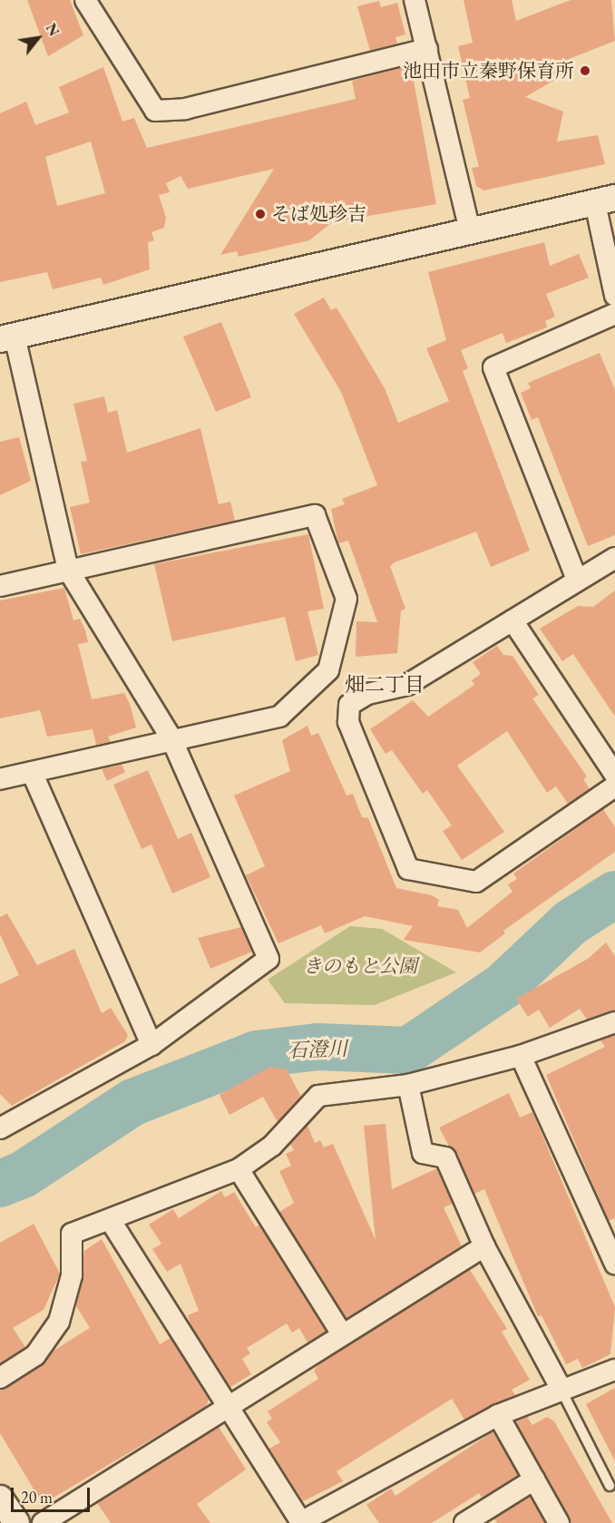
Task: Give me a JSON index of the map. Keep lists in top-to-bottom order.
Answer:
{
  "districts": ["畑二丁目"],
  "water": ["石澄川"],
  "parks": ["きのもと公園"],
  "places": ["池田市立秦野保育所", "そば処珍吉"],
  "scale_bar": "20 m",
  "north": "top right"
}
